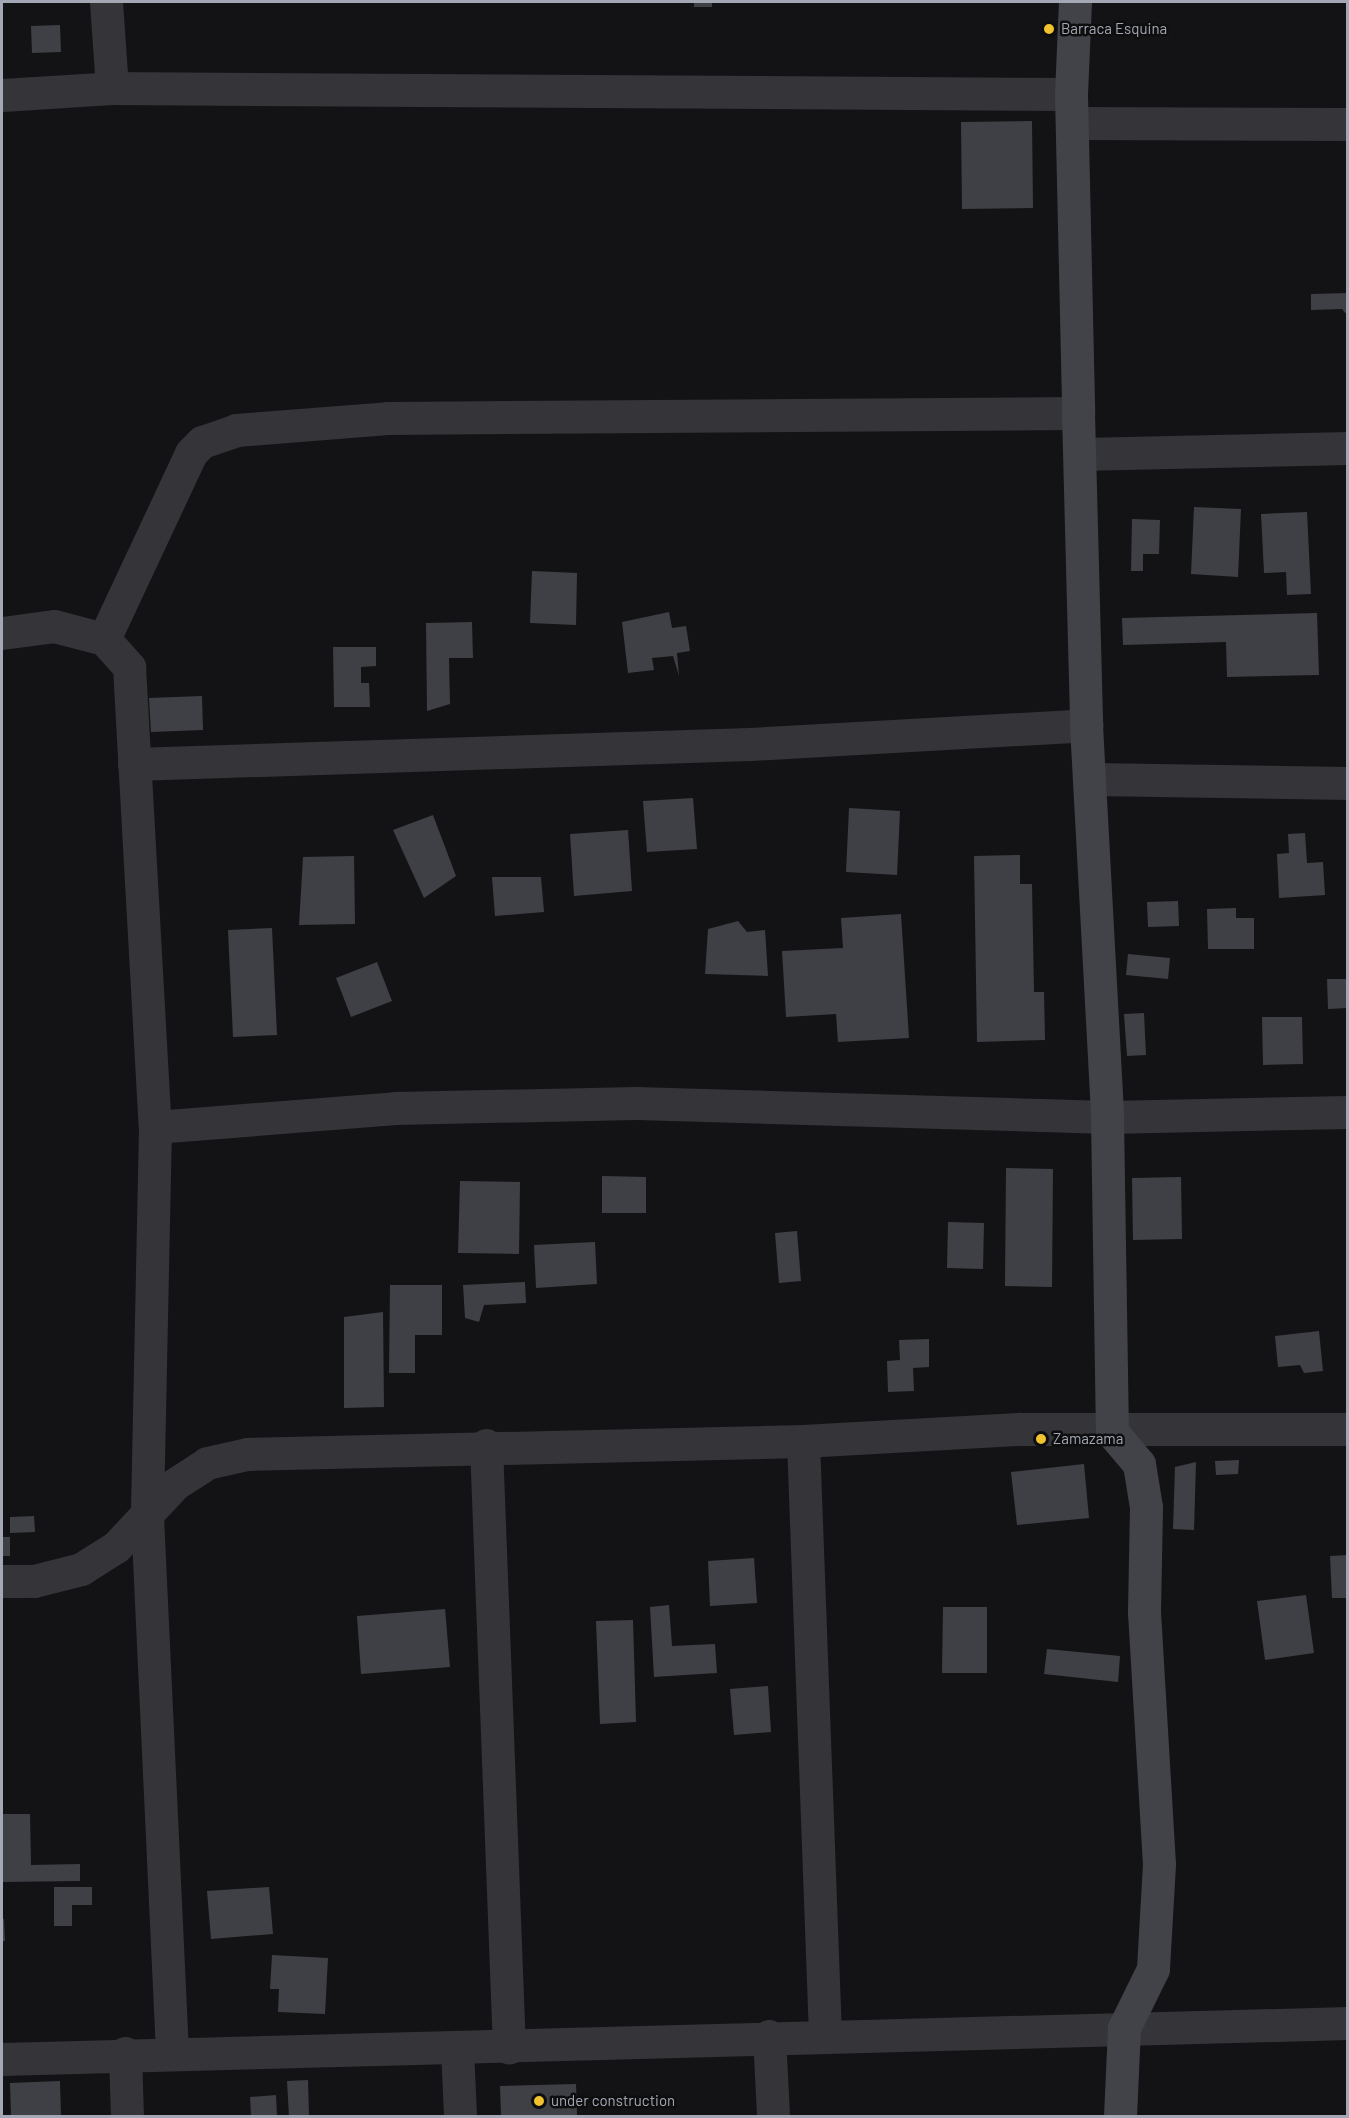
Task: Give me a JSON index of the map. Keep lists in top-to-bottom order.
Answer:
{
  "places": ["Barraca Esquina", "Zamazama", "under construction"]
}
